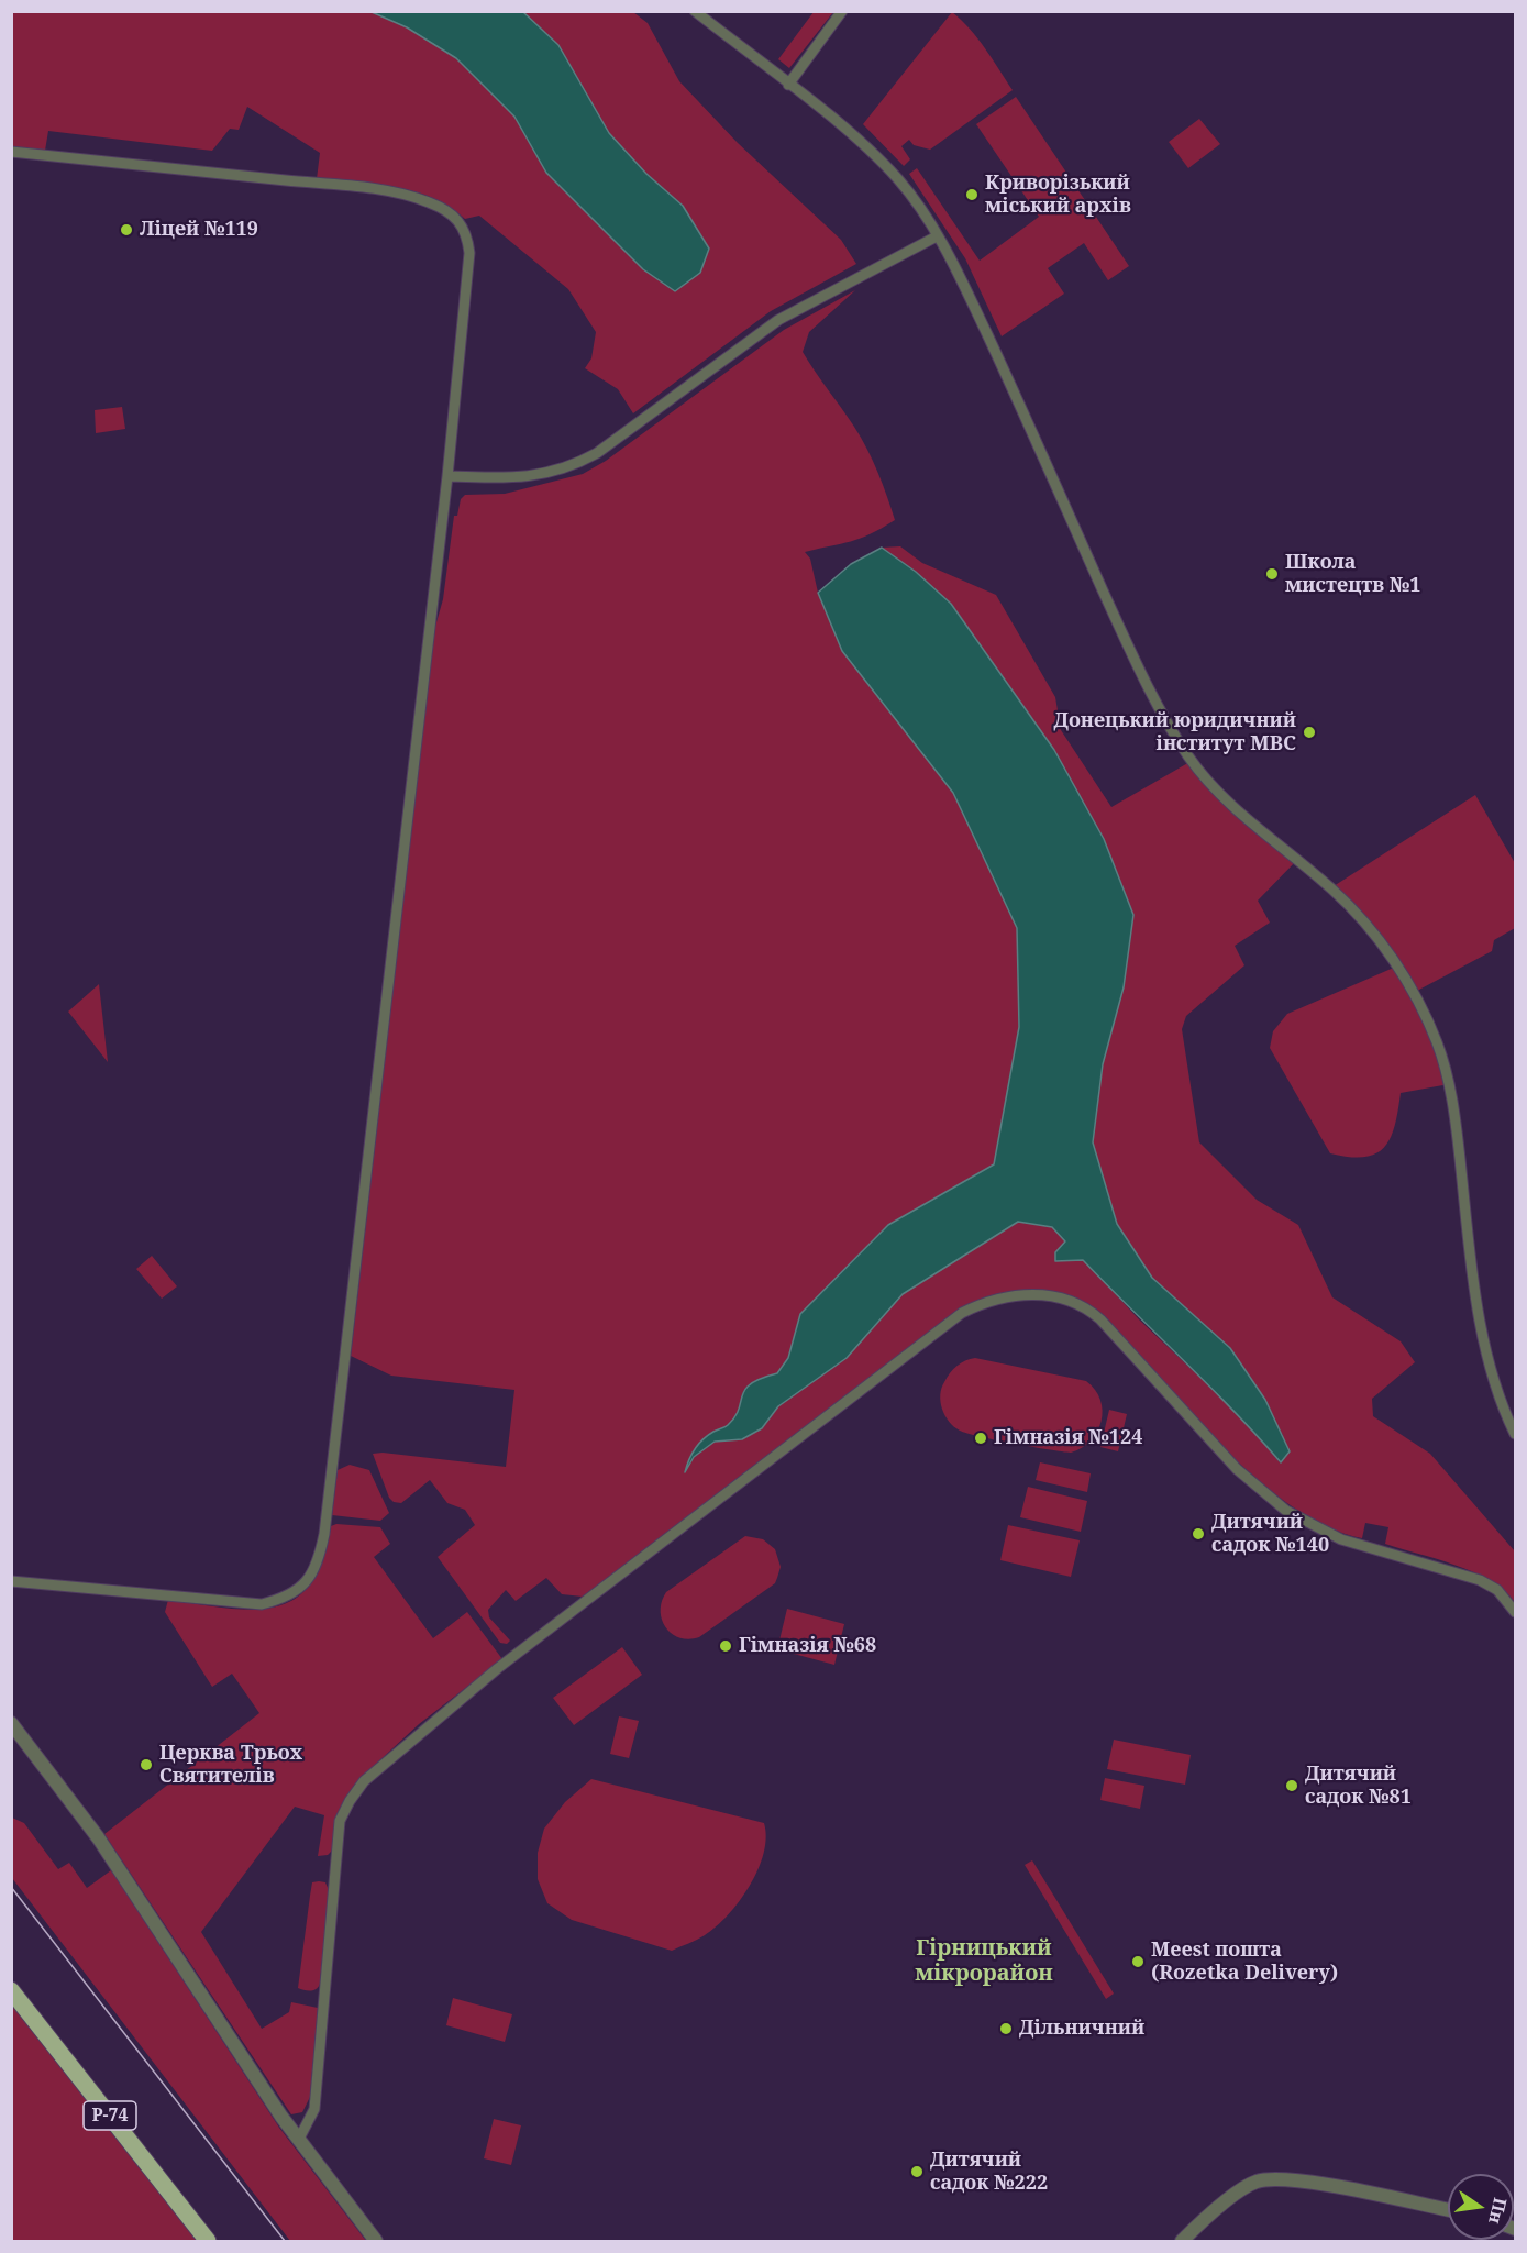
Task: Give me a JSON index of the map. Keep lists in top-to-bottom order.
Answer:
{
  "streets": {
    "main road": ["Р-74"]
  },
  "districts": ["Гірницький мікрорайон"],
  "places": [
    "Криворізький міський архів",
    "Ліцей №119",
    "Школа мистецтв №1",
    "Донецький юридичний інститут МВС",
    "Гімназія №124",
    "Дитячий садок №140",
    "Гімназія №68",
    "Церква Трьох Святителів",
    "Дитячий садок №81",
    "Meest пошта (Rozetka Delivery)",
    "Дільничний",
    "Дитячий садок №222"
  ],
  "north": "right"
}
